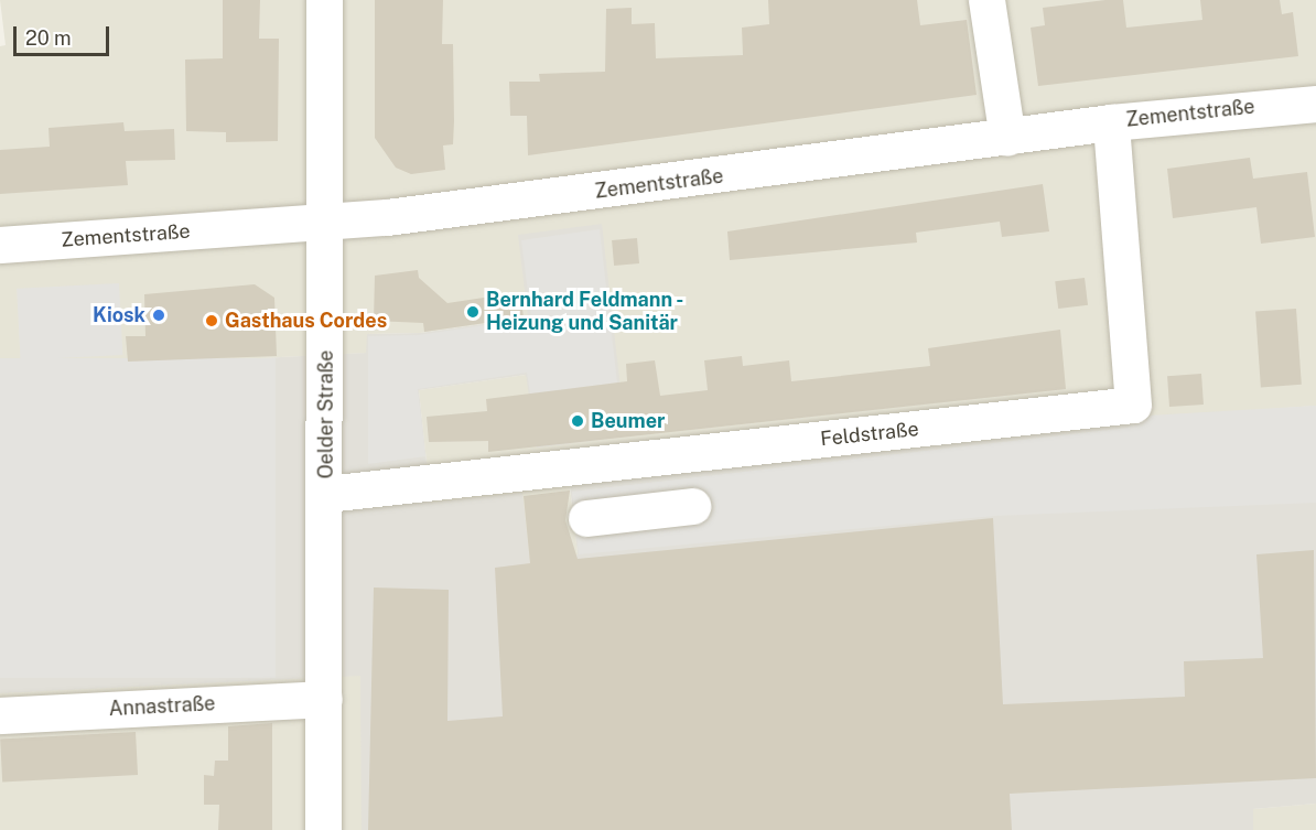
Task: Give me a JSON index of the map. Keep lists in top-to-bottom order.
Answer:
{
  "streets": {
    "street": [
      "Zementstraße",
      "Oelder Straße",
      "Feldstraße",
      "Annastraße"
    ]
  },
  "crossings": [
    ["Zementstraße", "Oelder Straße"],
    ["Zementstraße", "Feldstraße"],
    ["Oelder Straße", "Feldstraße"],
    ["Oelder Straße", "Annastraße"]
  ],
  "places": [
    "Bernhard Feldmann - Heizung und Sanitär",
    "Kiosk",
    "Gasthaus Cordes",
    "Beumer"
  ],
  "scale_bar": "20 m"
}
